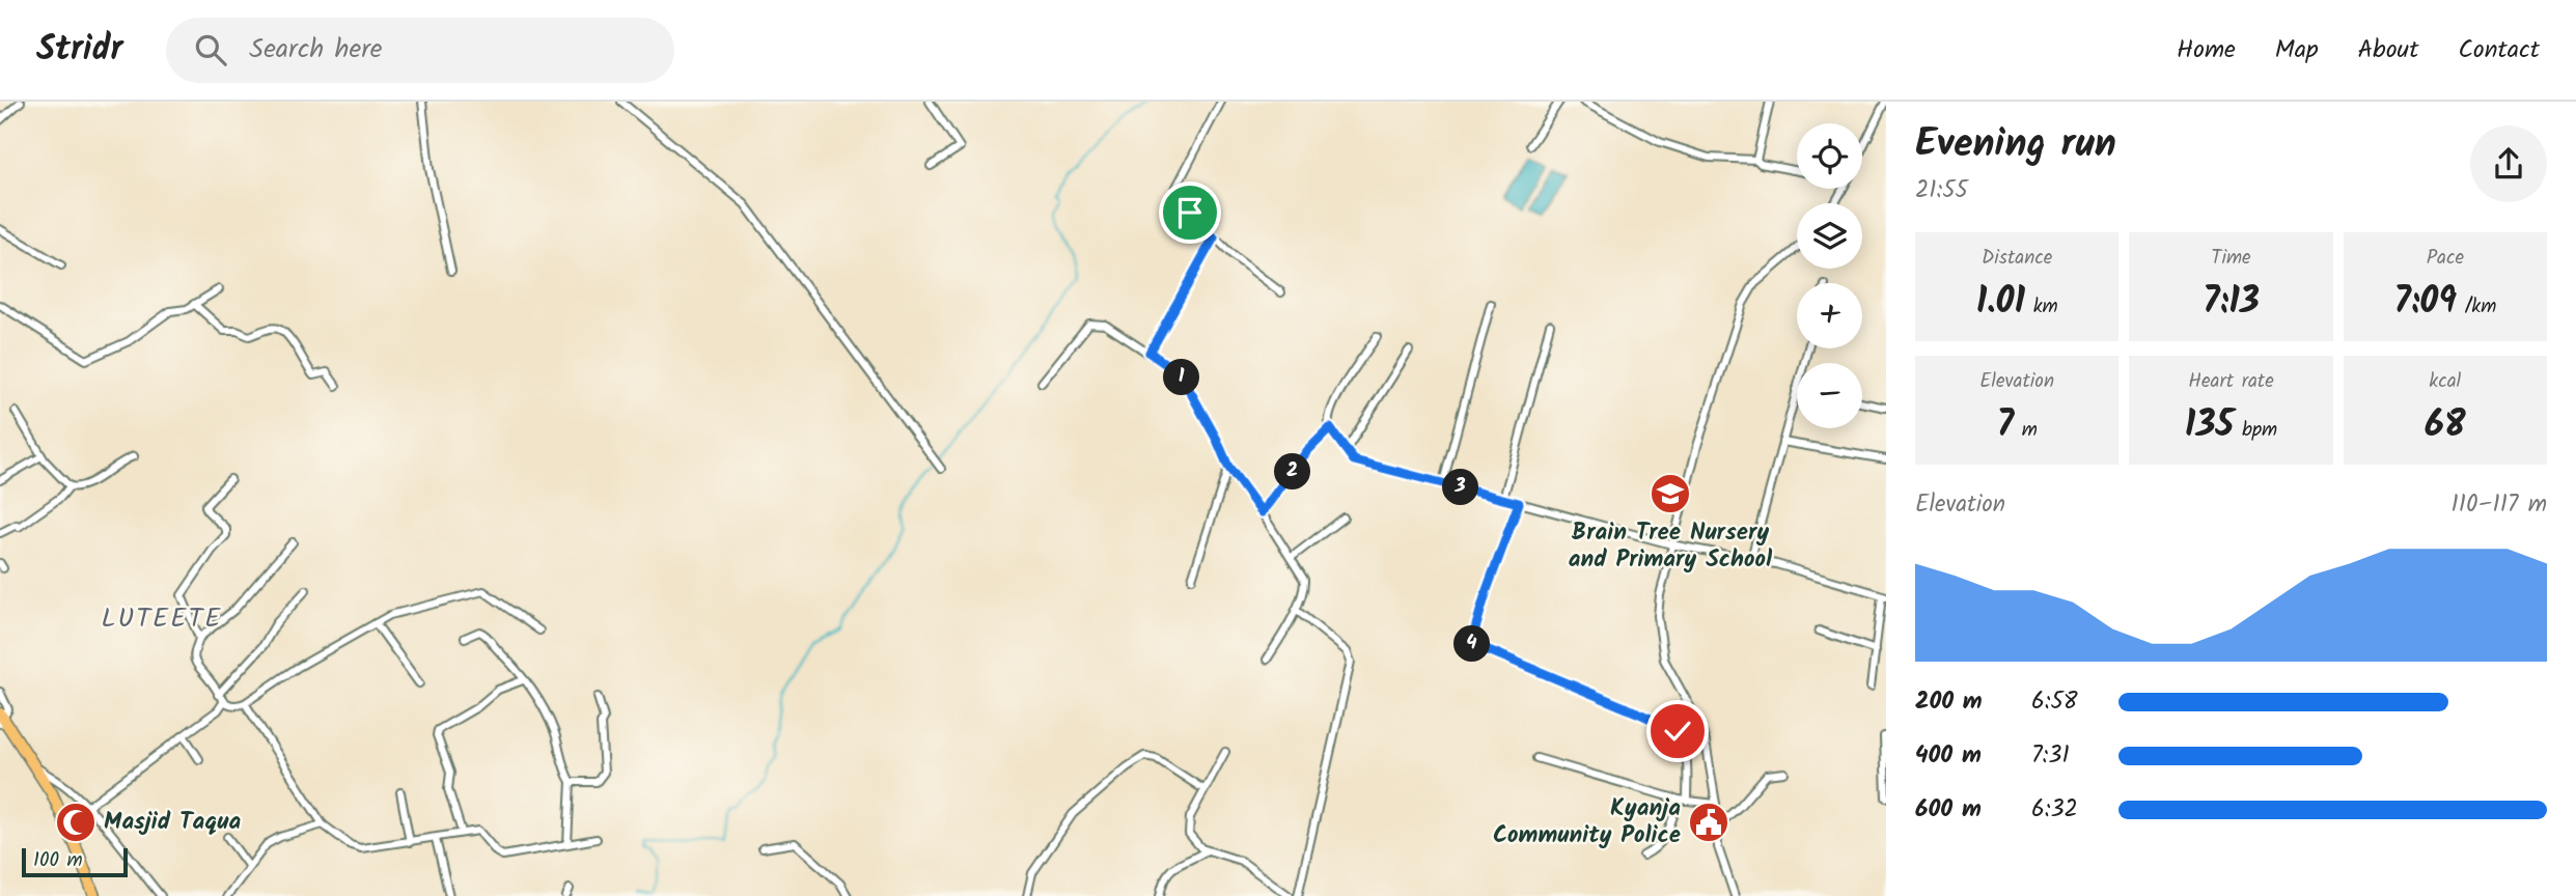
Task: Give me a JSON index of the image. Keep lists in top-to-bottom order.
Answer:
{
  "districts": ["LUTEETE"],
  "places": {
    "school or university": ["Brain Tree Nursery and Primary School"],
    "mosque": ["Masjid Taqua"],
    "public building": ["Kyanja Community Police"]
  },
  "scale_bar": "100 m",
  "page": {
    "header": "Stridr",
    "search": "Search here",
    "nav": [
      "Home",
      "Map",
      "About",
      "Contact"
    ],
    "heading": ["Evening run", "21:55"],
    "map_buttons": ["+", "−"],
    "stats": [
      ["Distance", "1.01 km"],
      ["Time", "7:13"],
      ["Pace", "7:09 /km"],
      ["Elevation", "7 m"],
      ["Heart rate", "135 bpm"],
      ["kcal", "68"]
    ],
    "pins": [
      "1",
      "2",
      "3",
      "4"
    ],
    "chart": ["Elevation", "110–117 m"],
    "list": [
      {
        "name": "200 m",
        "note": "6:58"
      },
      {
        "name": "400 m",
        "note": "7:31"
      },
      {
        "name": "600 m",
        "note": "6:32"
      }
    ],
    "scale": "100 m"
  }
}
